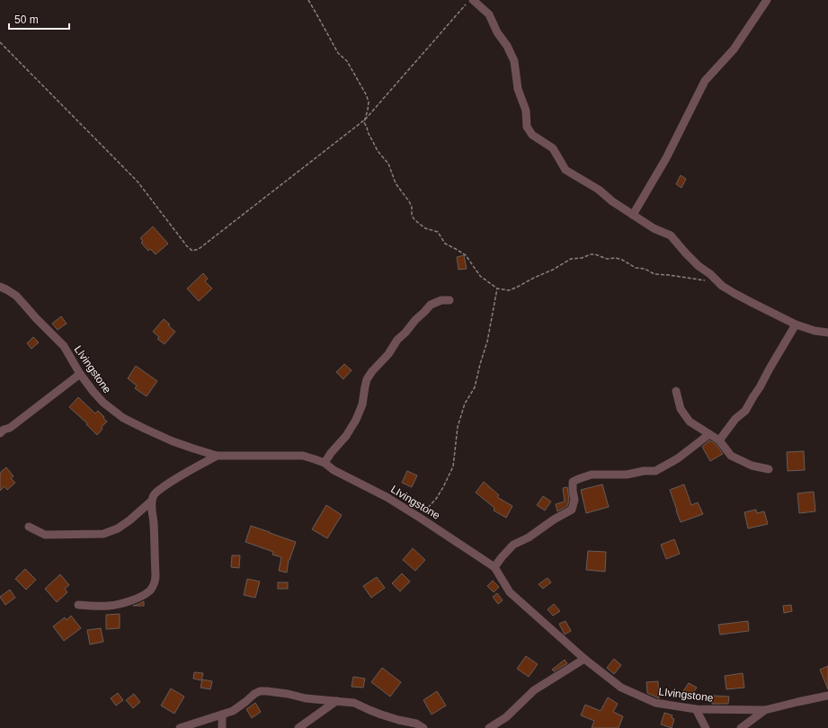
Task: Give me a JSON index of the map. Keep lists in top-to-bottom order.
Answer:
{
  "streets": {
    "street": ["LIvingstone"]
  },
  "scale_bar": "50 m"
}
